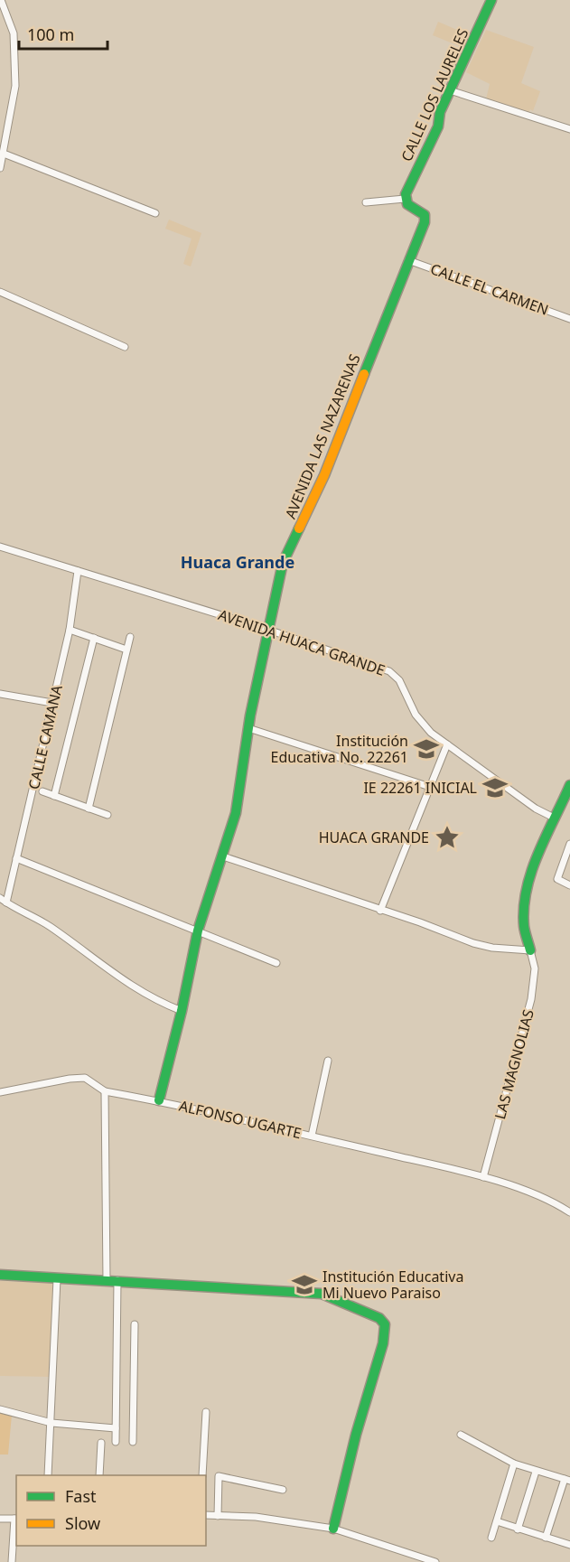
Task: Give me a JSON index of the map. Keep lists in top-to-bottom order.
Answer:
{
  "streets": {
    "street": [
      "CALLE LOS LAURELES",
      "CALLE EL CARMEN",
      "AVENIDA LAS NAZARENAS",
      "AVENIDA HUACA GRANDE",
      "CALLE CAMANA",
      "LAS MAGNOLIAS",
      "ALFONSO UGARTE"
    ]
  },
  "crossings": [
    ["CALLE LOS LAURELES", "AVENIDA LAS NAZARENAS"],
    ["CALLE EL CARMEN", "AVENIDA LAS NAZARENAS"],
    ["AVENIDA LAS NAZARENAS", "AVENIDA HUACA GRANDE"],
    ["AVENIDA LAS NAZARENAS", "ALFONSO UGARTE"],
    ["AVENIDA HUACA GRANDE", "CALLE CAMANA"],
    ["LAS MAGNOLIAS", "ALFONSO UGARTE"]
  ],
  "districts": ["Huaca Grande"],
  "places": {
    "school or university": ["Institución Educativa No. 22261", "IE 22261 INICIAL", "Institución Educativa Mi Nuevo Paraiso"],
    "place": ["HUACA GRANDE"]
  },
  "legend": ["Fast", "Slow"],
  "scale_bar": "100 m"
}
